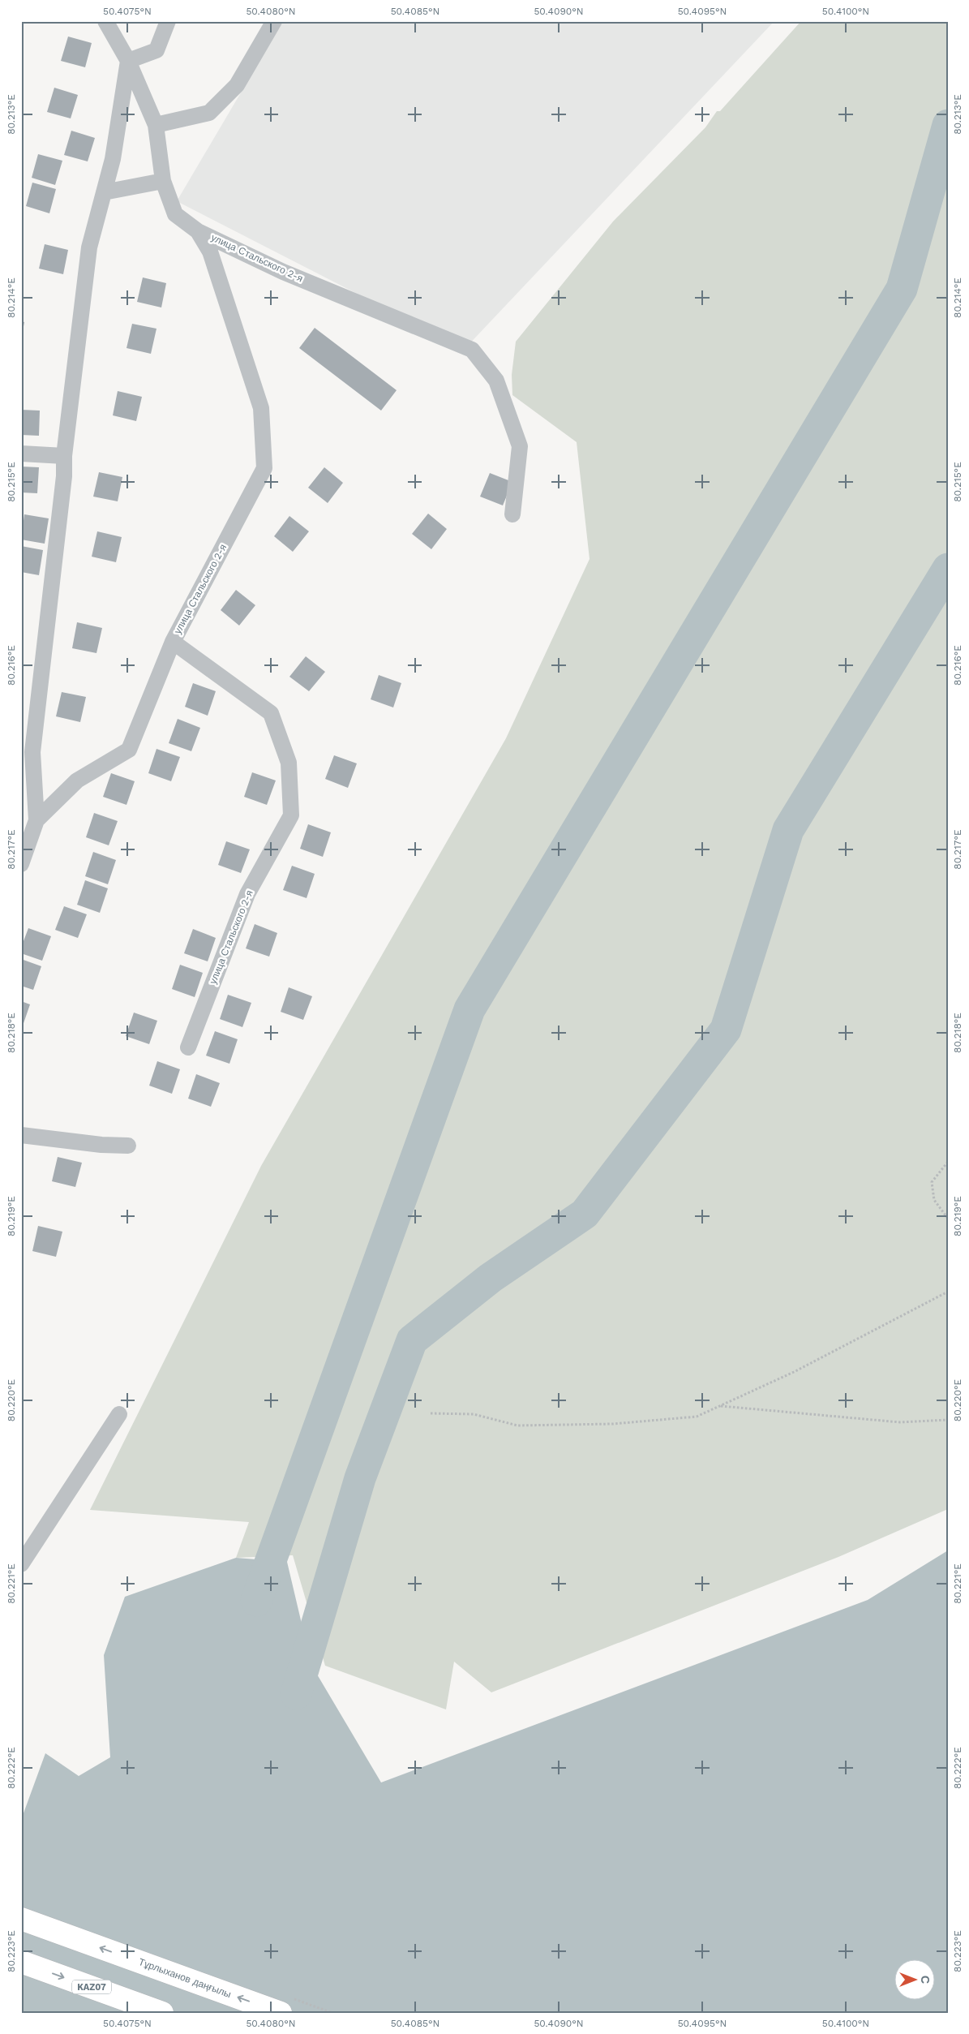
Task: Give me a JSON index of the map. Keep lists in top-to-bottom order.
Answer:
{
  "streets": {
    "highway": ["Тұрлыханов даңғылы", "KAZ07"],
    "street": ["улица Стальского 2-я"]
  },
  "north": "right",
  "coordinates": [
    "50.4075°N",
    "50.4080°N",
    "50.4085°N",
    "50.4090°N",
    "50.4095°N",
    "50.4100°N",
    "80.213°E",
    "80.214°E",
    "80.215°E",
    "80.216°E",
    "80.217°E",
    "80.218°E",
    "80.219°E",
    "80.220°E",
    "80.221°E",
    "80.222°E",
    "80.223°E"
  ]
}
